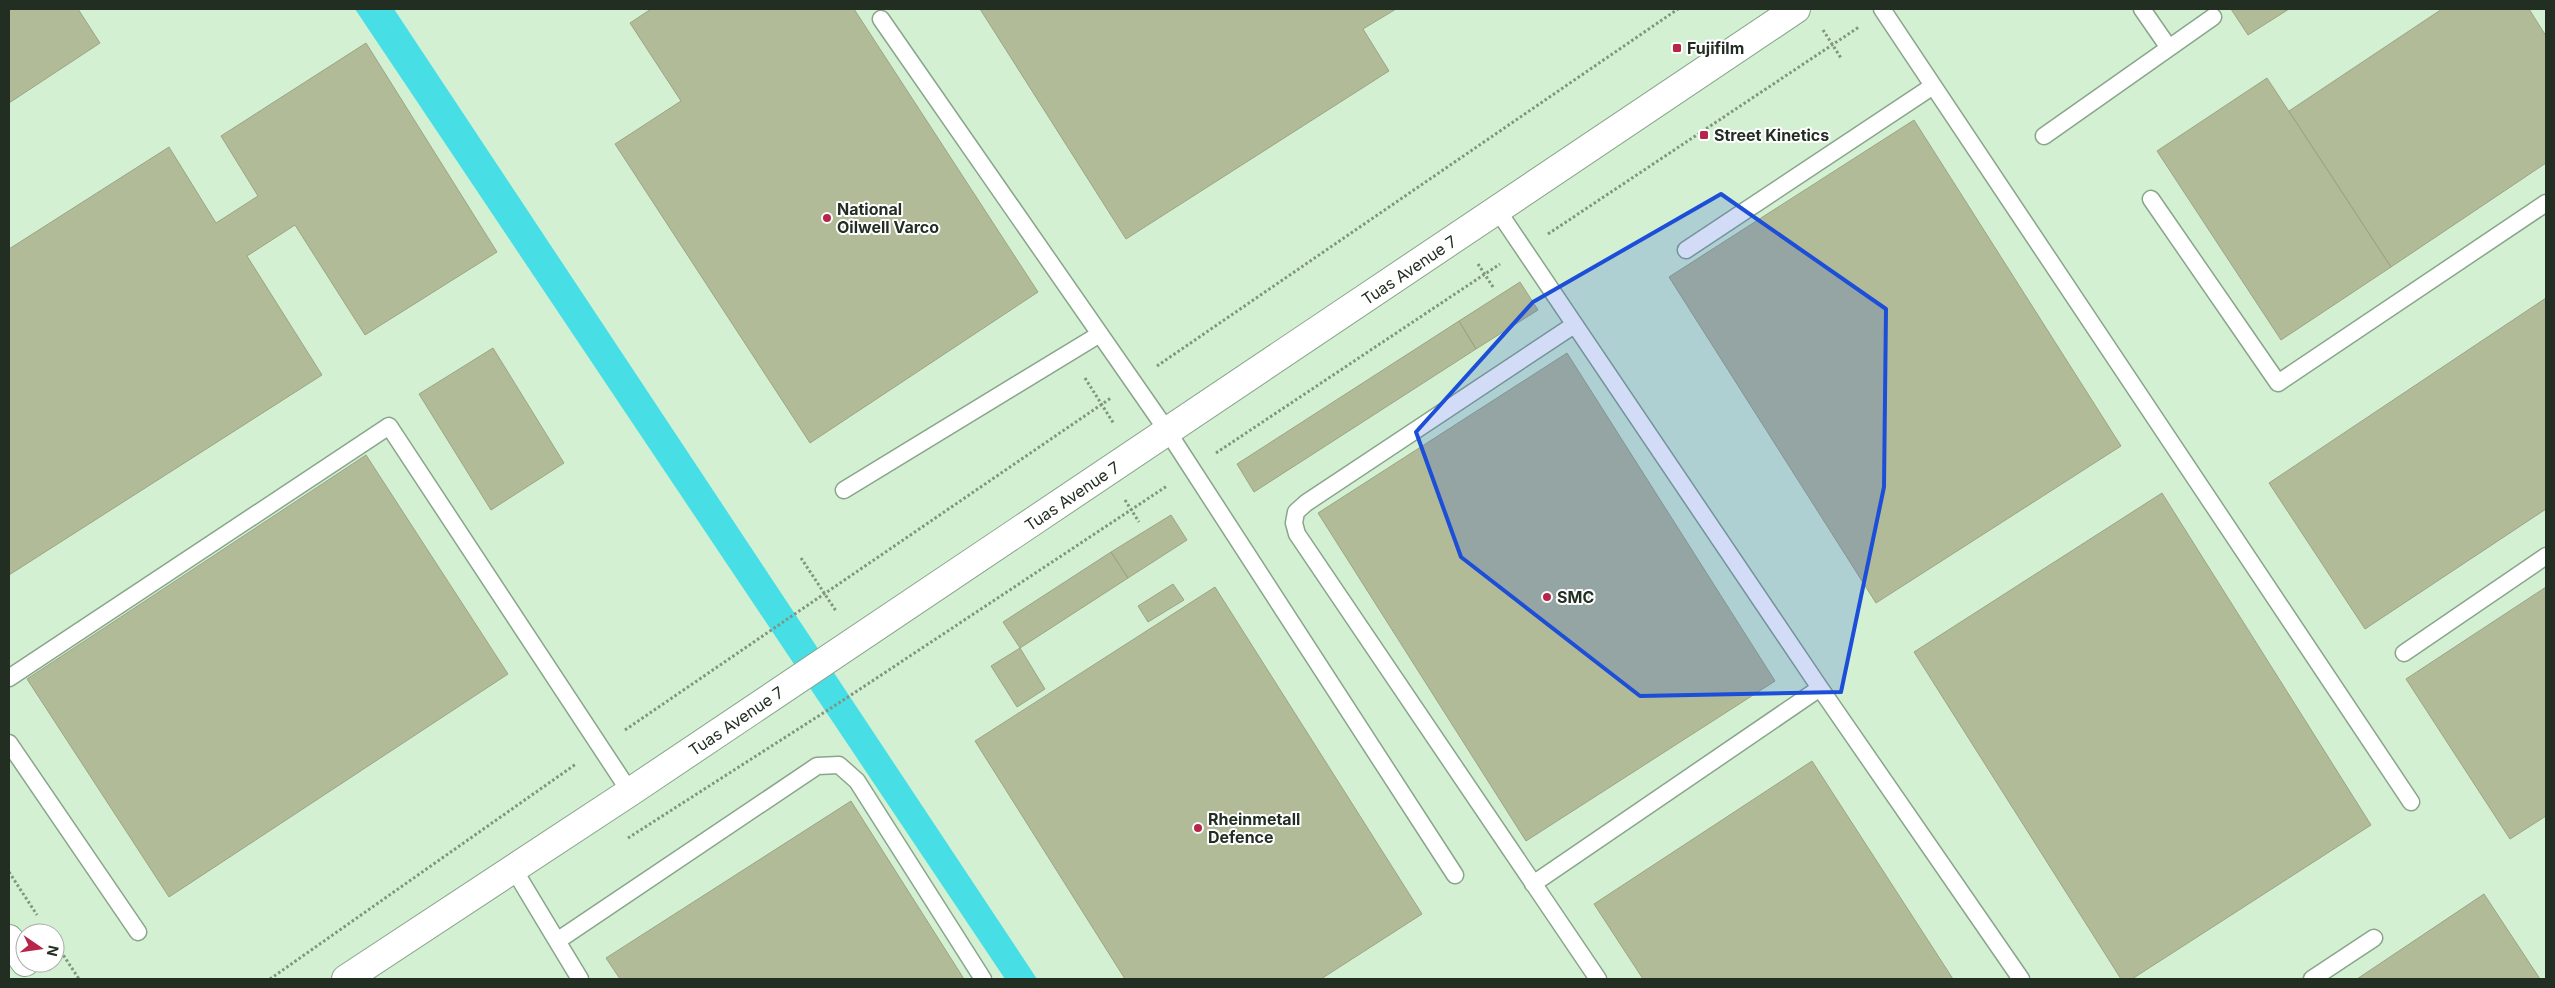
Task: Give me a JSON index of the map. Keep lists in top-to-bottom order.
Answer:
{
  "streets": {
    "street": ["Tuas Avenue 7"]
  },
  "places": {
    "transit": ["Fujifilm", "Street Kinetics"],
    "other": ["National Oilwell Varco", "SMC", "Rheinmetall Defence"]
  },
  "north": "right"
}
